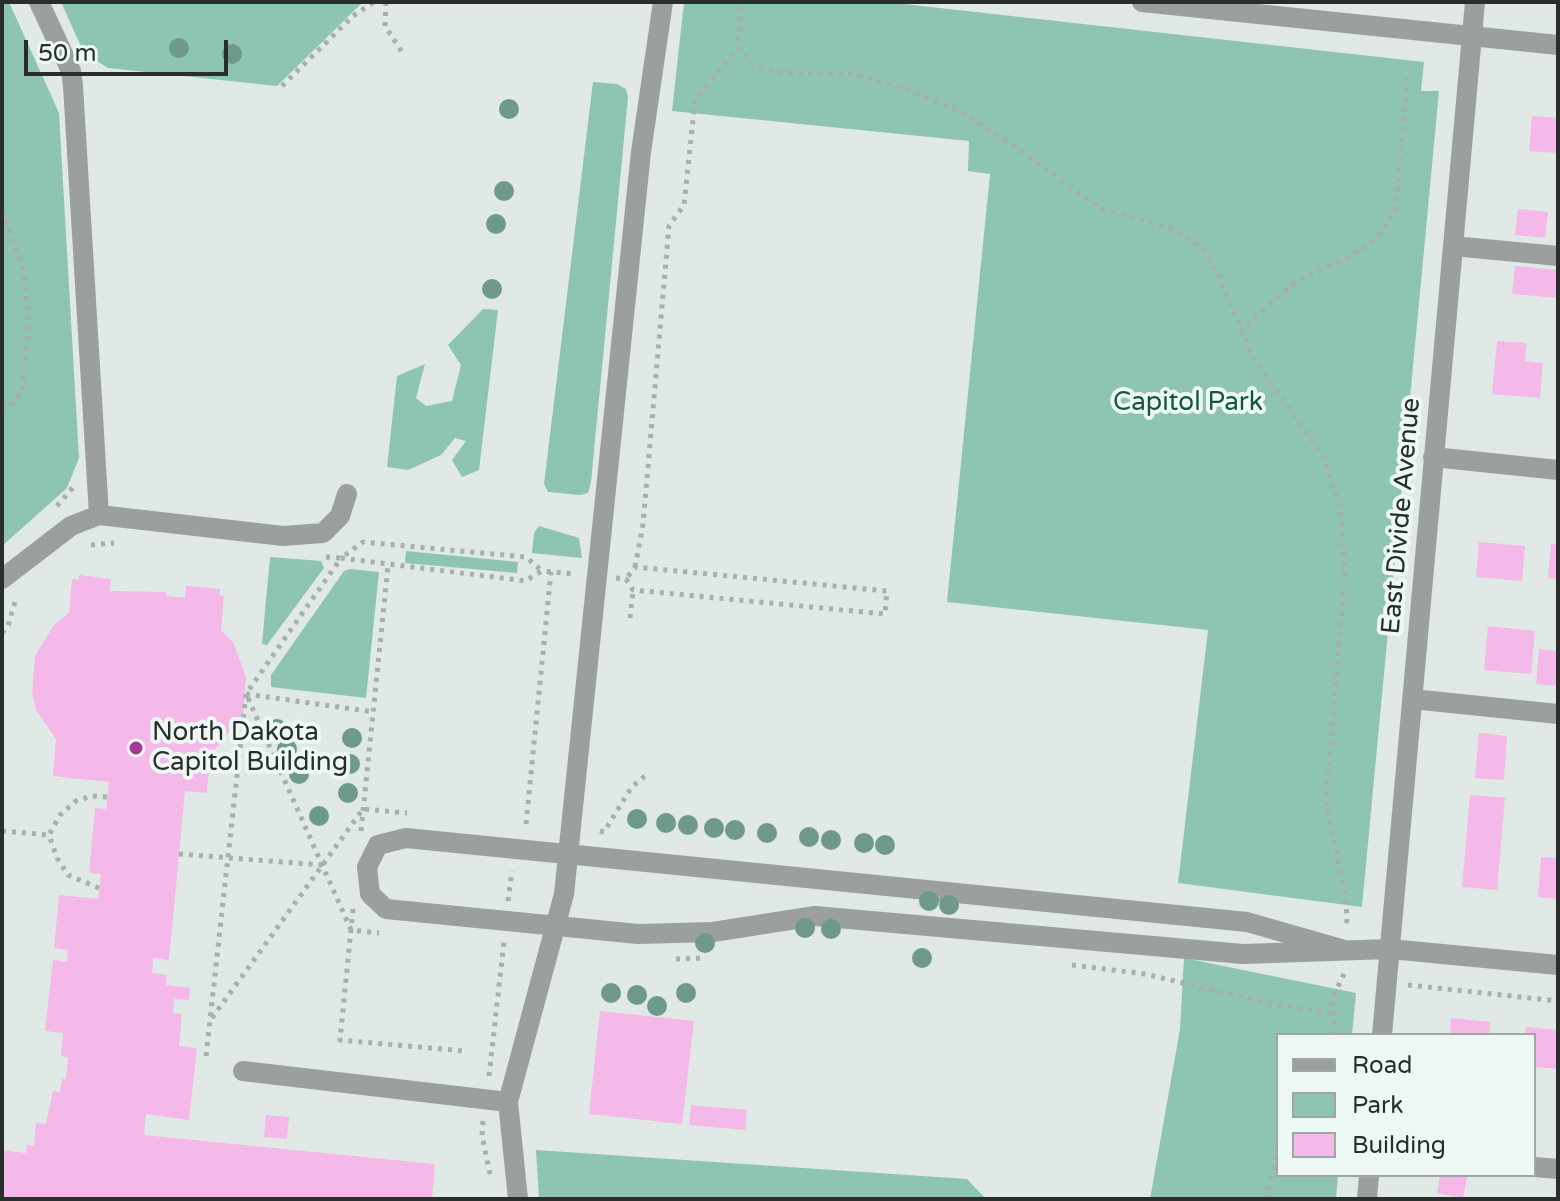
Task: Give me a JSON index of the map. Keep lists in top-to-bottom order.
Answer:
{
  "streets": {
    "street": ["East Divide Avenue"]
  },
  "parks": ["Capitol Park"],
  "places": ["North Dakota Capitol Building"],
  "legend": ["Road", "Park", "Building"],
  "scale_bar": "50 m"
}
